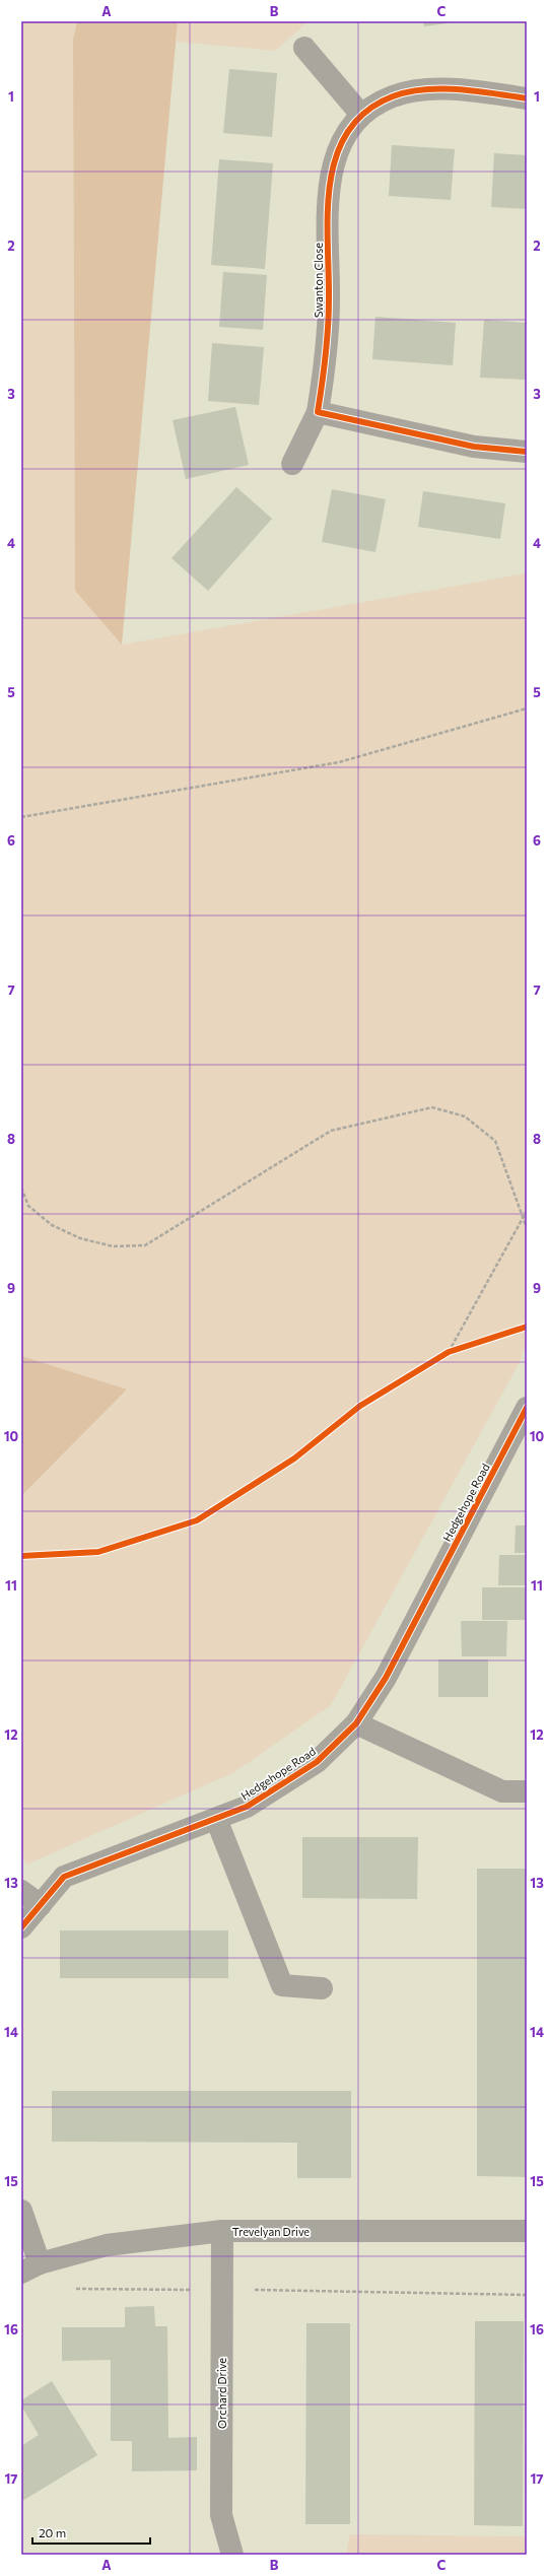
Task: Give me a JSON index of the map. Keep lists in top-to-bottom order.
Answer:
{
  "streets": {
    "street": [
      "Swanton Close",
      "Hedgehope Road",
      "Trevelyan Drive",
      "Orchard Drive"
    ]
  },
  "crossings": [
    ["Trevelyan Drive", "Orchard Drive"]
  ],
  "scale_bar": "20 m",
  "grid": {
    "columns": ["A", "B", "C"],
    "rows": [
      "1",
      "2",
      "3",
      "4",
      "5",
      "6",
      "7",
      "8",
      "9",
      "10",
      "11",
      "12",
      "13",
      "14",
      "15",
      "16",
      "17"
    ]
  }
}
